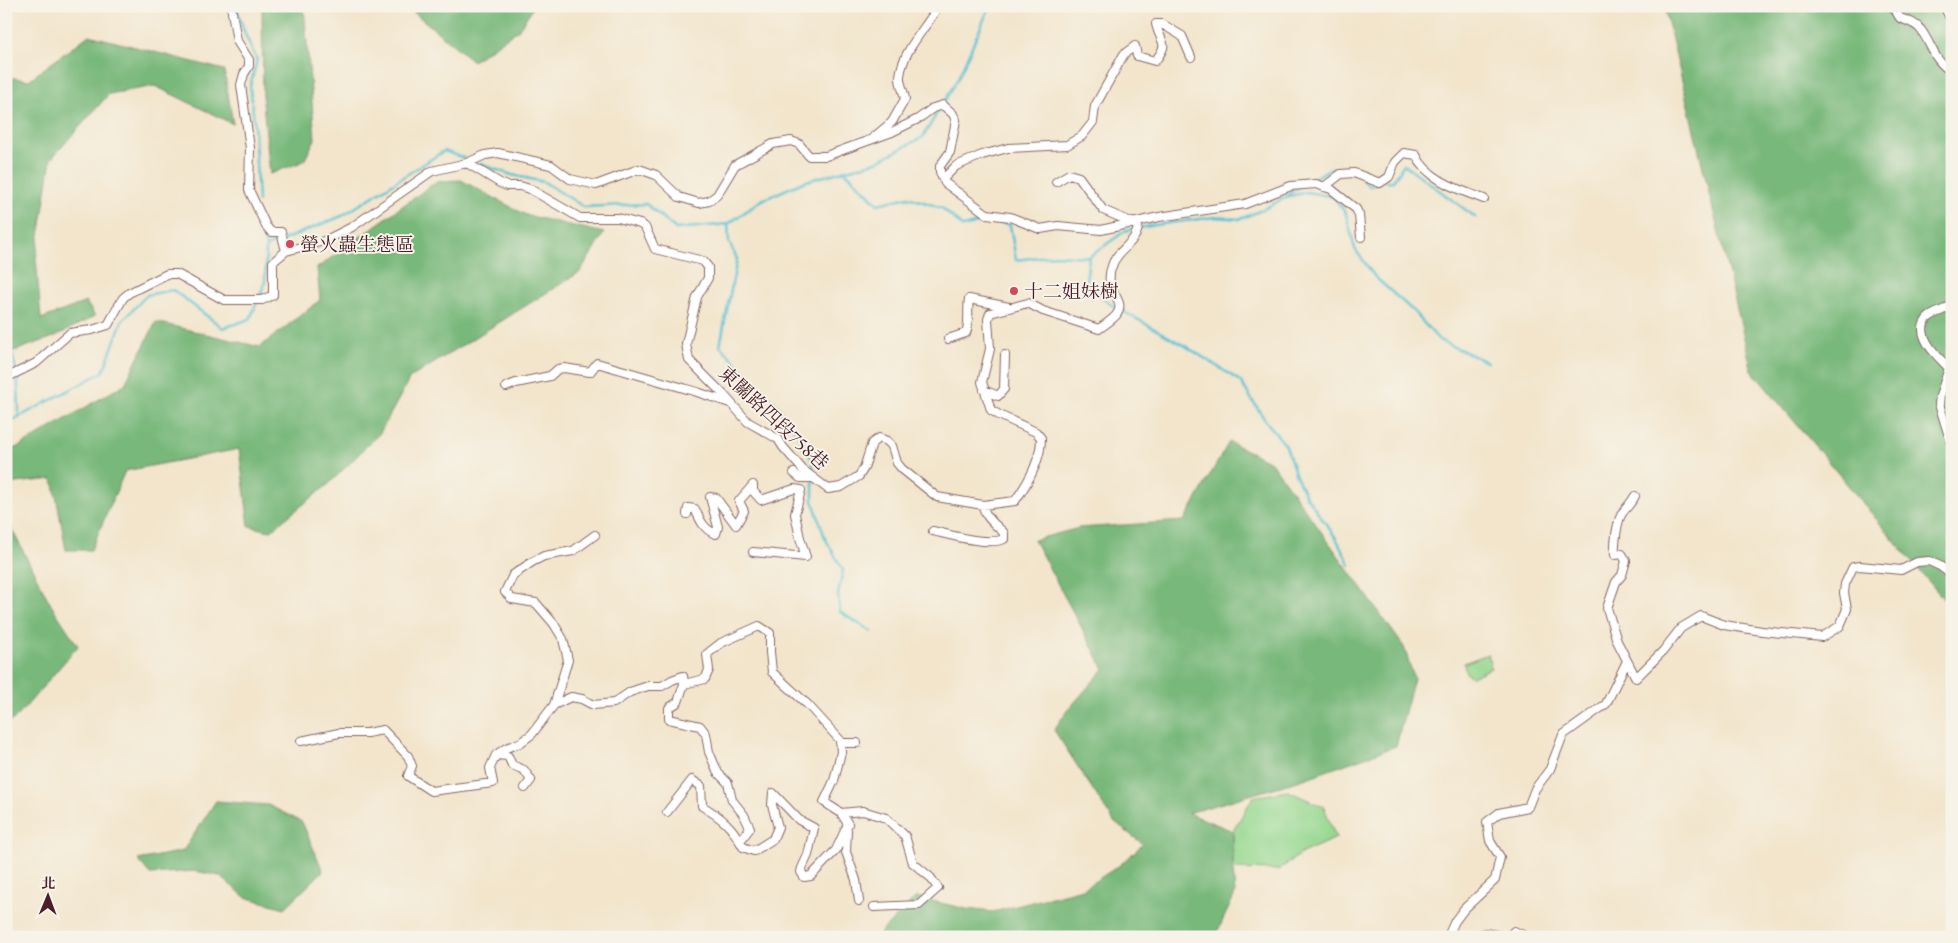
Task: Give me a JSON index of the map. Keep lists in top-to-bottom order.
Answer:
{
  "streets": {
    "street": ["東關路四段758巷"]
  },
  "places": ["螢火蟲生態區", "十二姐妹樹"],
  "north": "top"
}
